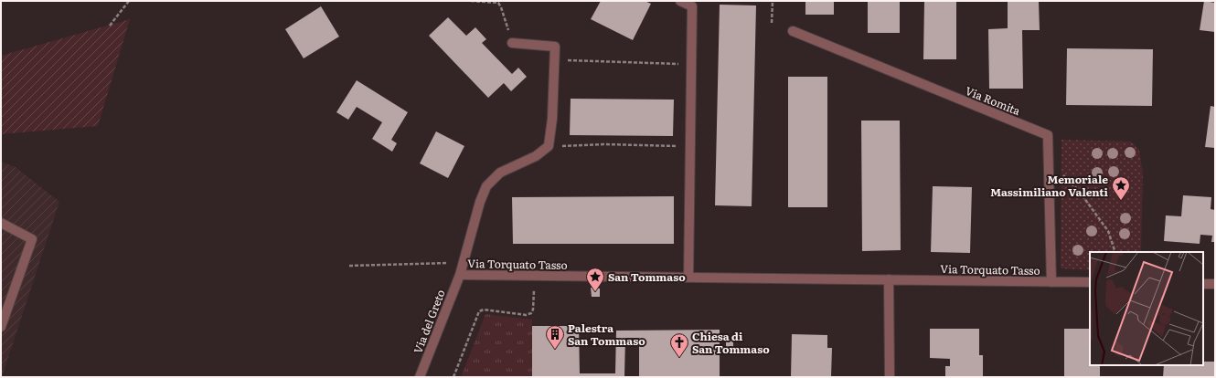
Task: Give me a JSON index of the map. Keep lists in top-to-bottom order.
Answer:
{
  "streets": {
    "street": ["Via Romita", "Via Torquato Tasso", "Via del Greto"]
  },
  "crossings": [
    ["Via Romita", "Via Torquato Tasso"],
    ["Via Torquato Tasso", "Via del Greto"]
  ],
  "places": {
    "place": ["Memoriale Massimiliano Valenti", "San Tommaso"],
    "building": ["Palestra San Tommaso"],
    "church": ["Chiesa di San Tommaso"]
  }
}
